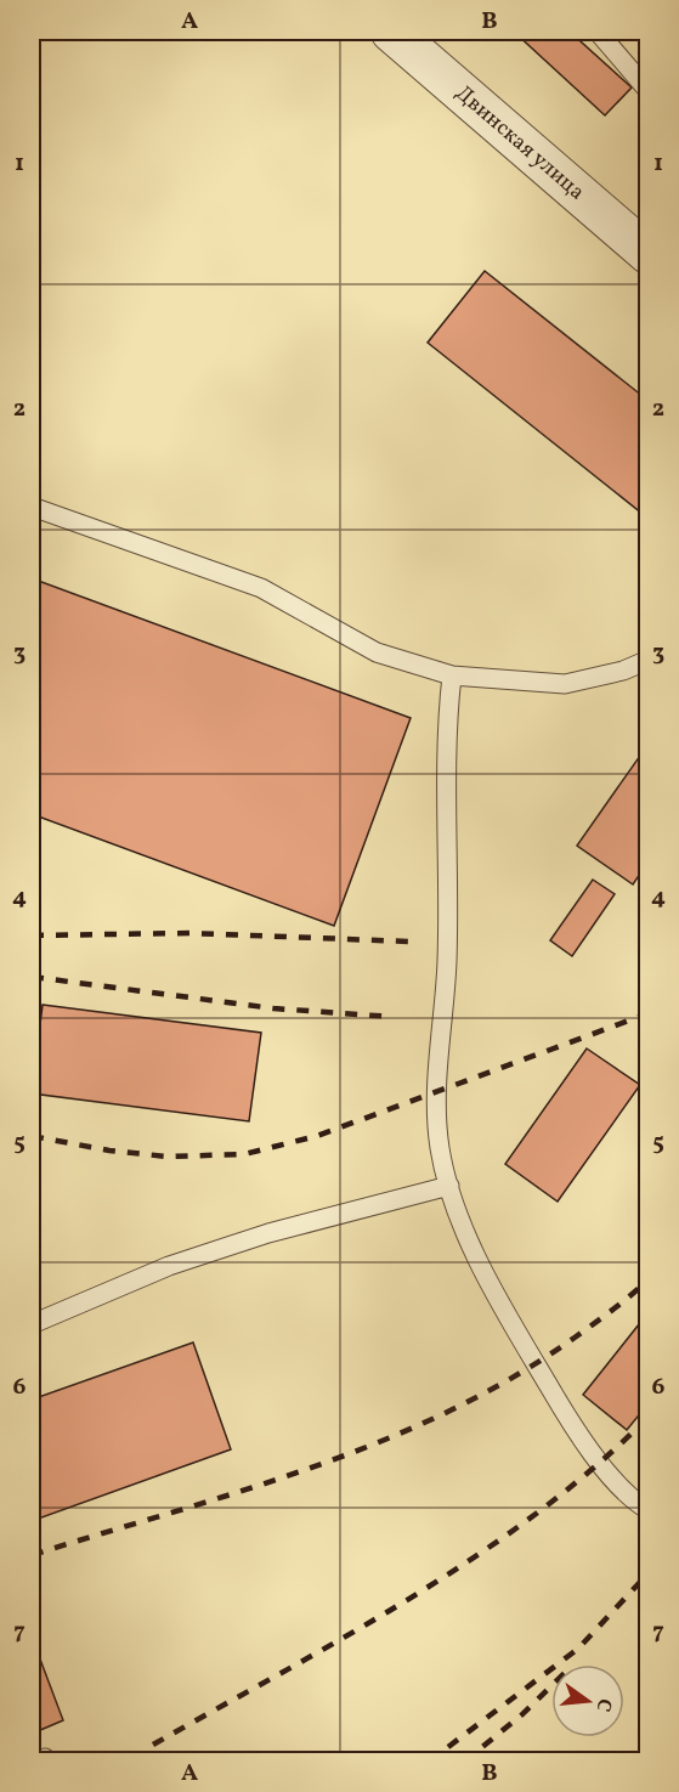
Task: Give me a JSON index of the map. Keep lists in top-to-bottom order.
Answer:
{
  "streets": {
    "street": ["Двинская улица"]
  },
  "north": "right",
  "grid": {
    "columns": ["A", "B"],
    "rows": [
      "1",
      "2",
      "3",
      "4",
      "5",
      "6",
      "7"
    ]
  }
}
